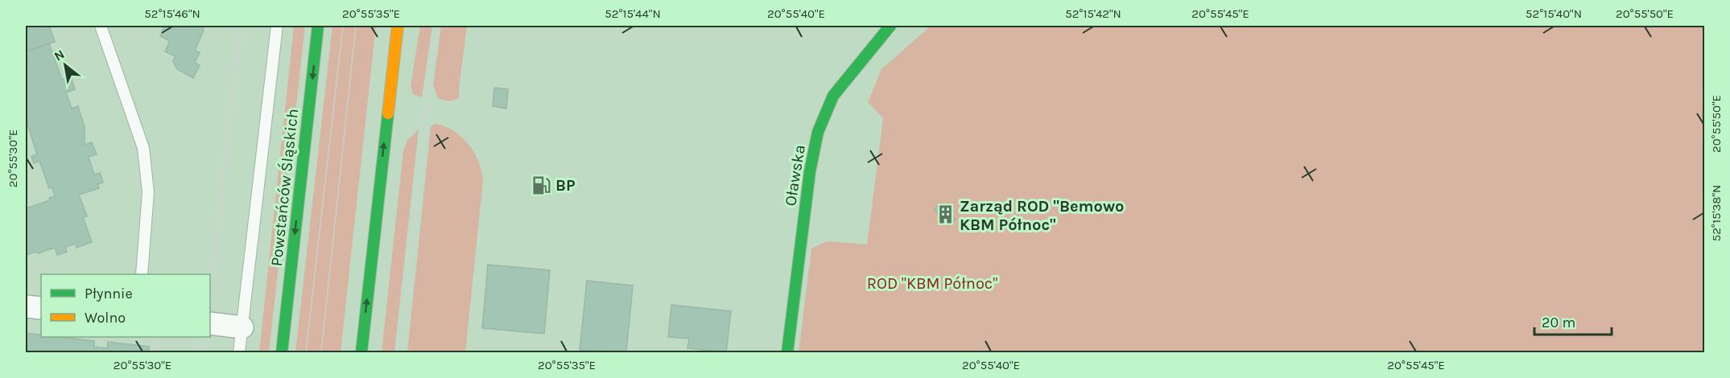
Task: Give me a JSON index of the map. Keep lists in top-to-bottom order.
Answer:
{
  "streets": {
    "main road": ["Oławska", "Powstańców Śląskich"]
  },
  "parks": ["ROD \"KBM Północ\""],
  "places": {
    "fuel station": ["BP"],
    "building": ["Zarząd ROD \"Bemowo KBM Północ\""]
  },
  "legend": ["Płynnie", "Wolno"],
  "scale_bar": "20 m",
  "north": "top left",
  "coordinates": [
    "52°15'46\"N",
    "20°55'35\"E",
    "52°15'44\"N",
    "20°55'40\"E",
    "52°15'42\"N",
    "20°55'45\"E",
    "52°15'40\"N",
    "20°55'50\"E",
    "20°55'30\"E",
    "52°15'38\"N"
  ]
}
